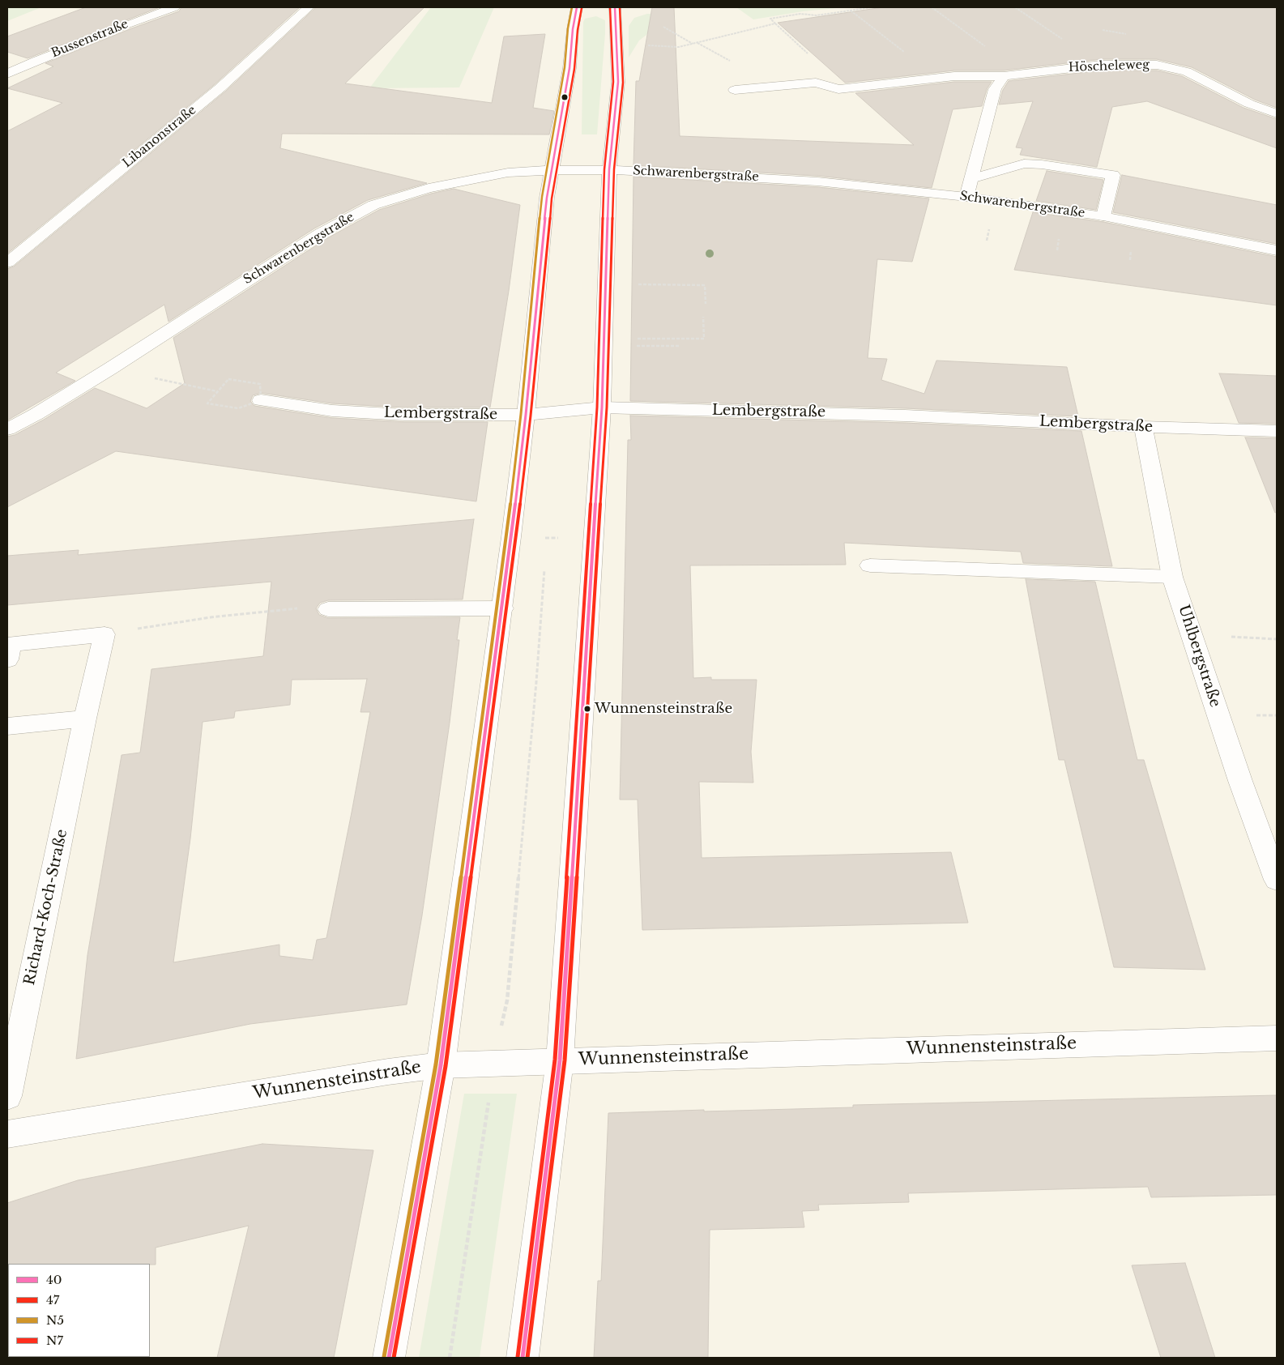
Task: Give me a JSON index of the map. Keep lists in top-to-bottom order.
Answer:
{
  "streets": {
    "street": [
      "Bussenstraße",
      "Höscheleweg",
      "Libanonstraße",
      "Schwarenbergstraße",
      "Lembergstraße",
      "Uhlbergstraße",
      "Richard-Koch-Straße",
      "Wunnensteinstraße"
    ]
  },
  "crossings": [
    ["Lembergstraße", "Uhlbergstraße"]
  ],
  "places": ["Wunnensteinstraße"],
  "lines": [
    "transit line 40",
    "transit line 47",
    "transit line N5",
    "transit line N7"
  ],
  "legend": [
    "40",
    "47",
    "N5",
    "N7"
  ]
}
